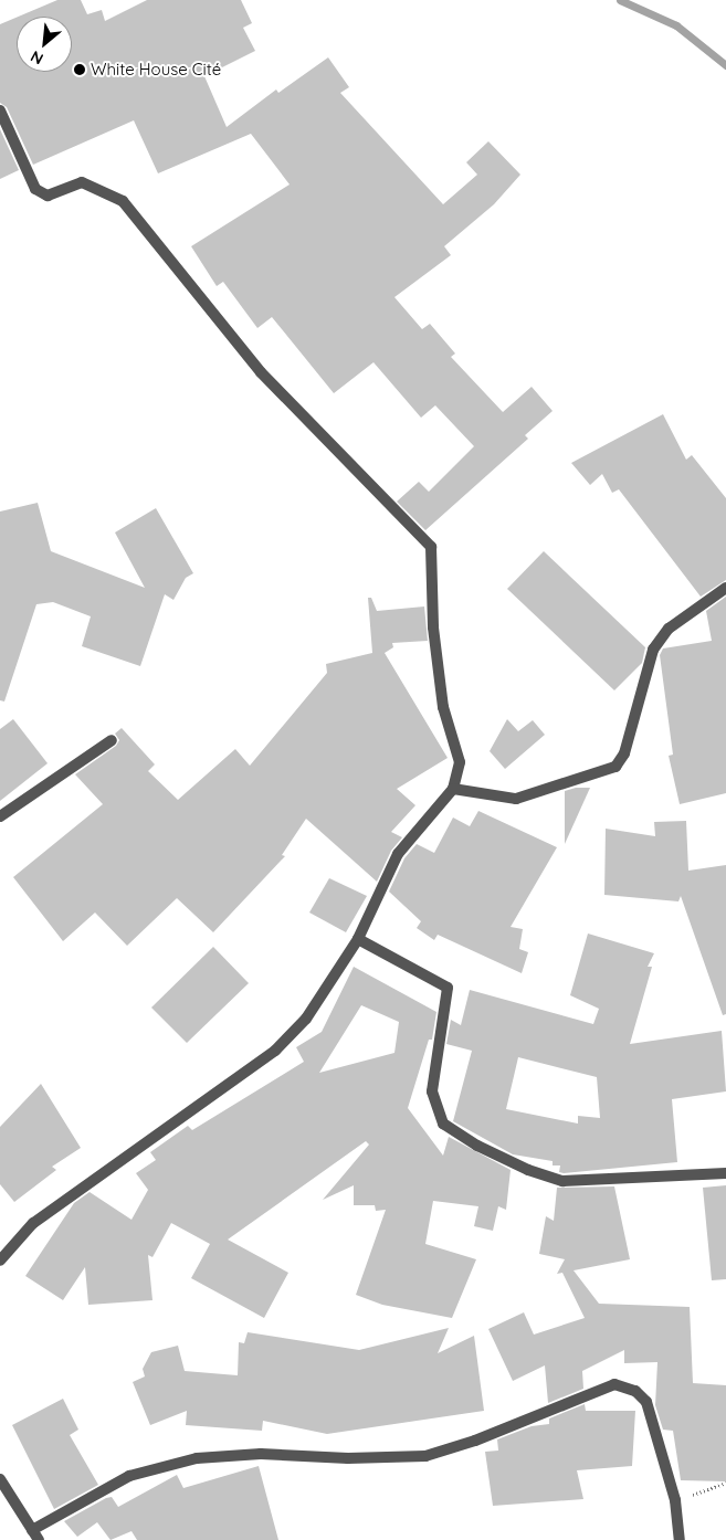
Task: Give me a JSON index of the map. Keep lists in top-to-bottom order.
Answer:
{
  "places": ["White House Cité"],
  "north": "bottom left"
}
